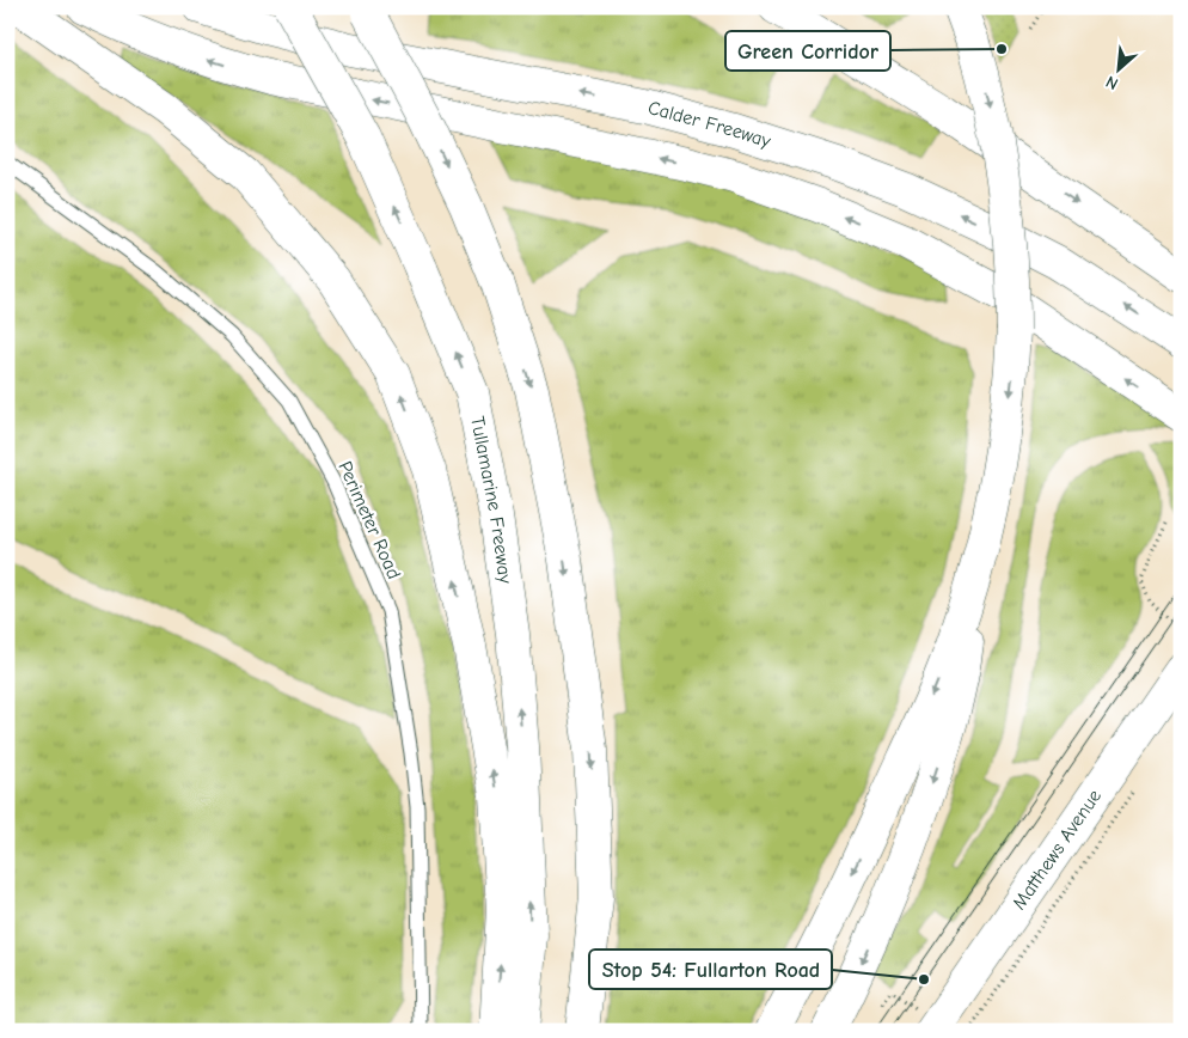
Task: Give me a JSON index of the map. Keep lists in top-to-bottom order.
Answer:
{
  "streets": {
    "main road": ["Calder Freeway", "Tullamarine Freeway", "Matthews Avenue"],
    "lane": ["Perimeter Road"]
  },
  "places": ["Green Corridor", "Stop 54: Fullarton Road"],
  "north": "bottom left"
}
